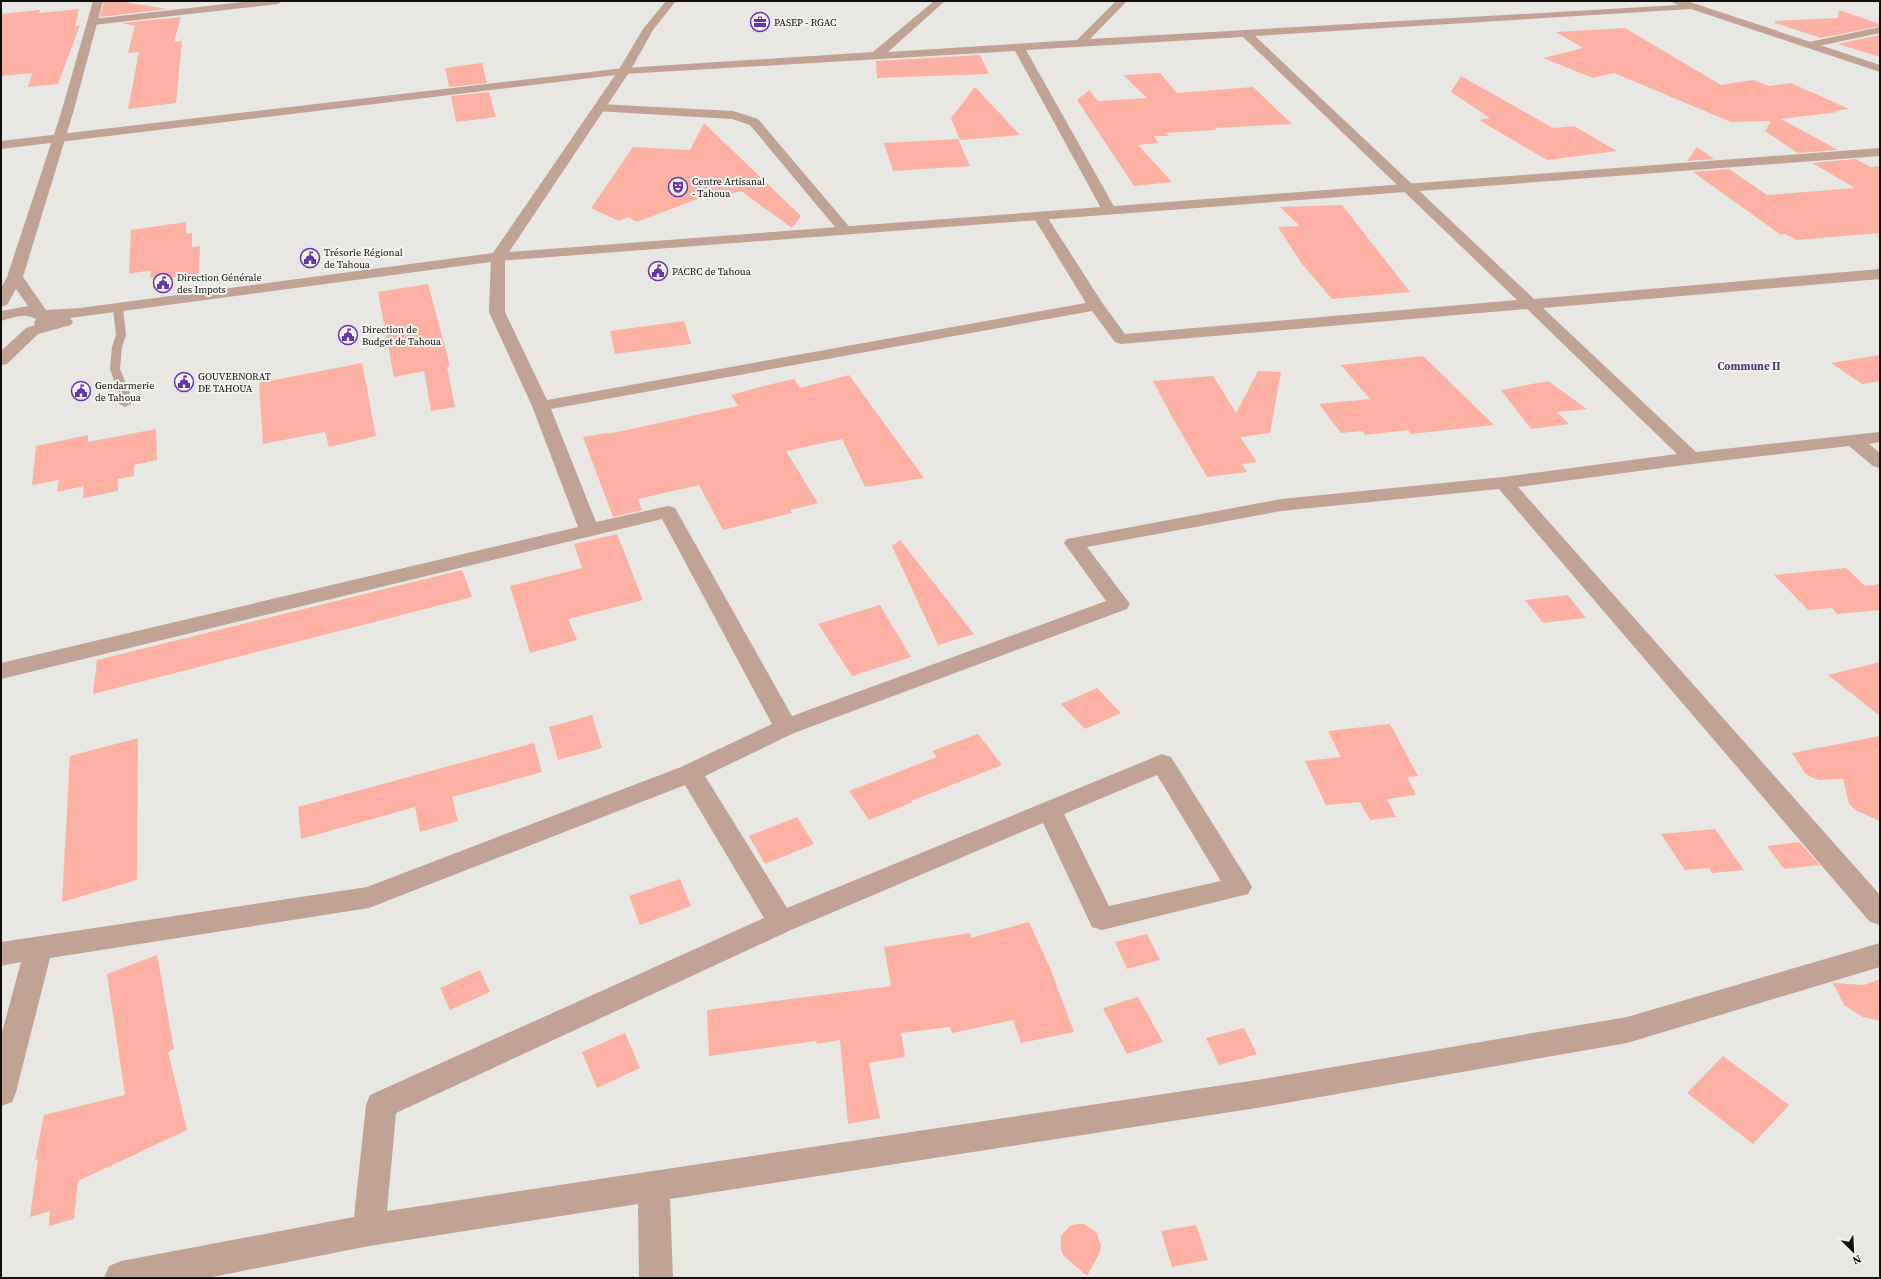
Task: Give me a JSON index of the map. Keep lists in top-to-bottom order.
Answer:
{
  "districts": ["Commune II"],
  "places": {
    "office": ["PASEP - RGAC"],
    "theatre": ["Centre Artisanal - Tahoua"],
    "public building": [
      "Trésorie Régional de Tahoua",
      "PACRC de Tahoua",
      "Direction Générale des Impots",
      "Direction de Budget de Tahoua",
      "GOUVERNORAT DE TAHOUA",
      "Gendarmerie de Tahoua"
    ]
  },
  "north": "bottom right"
}
